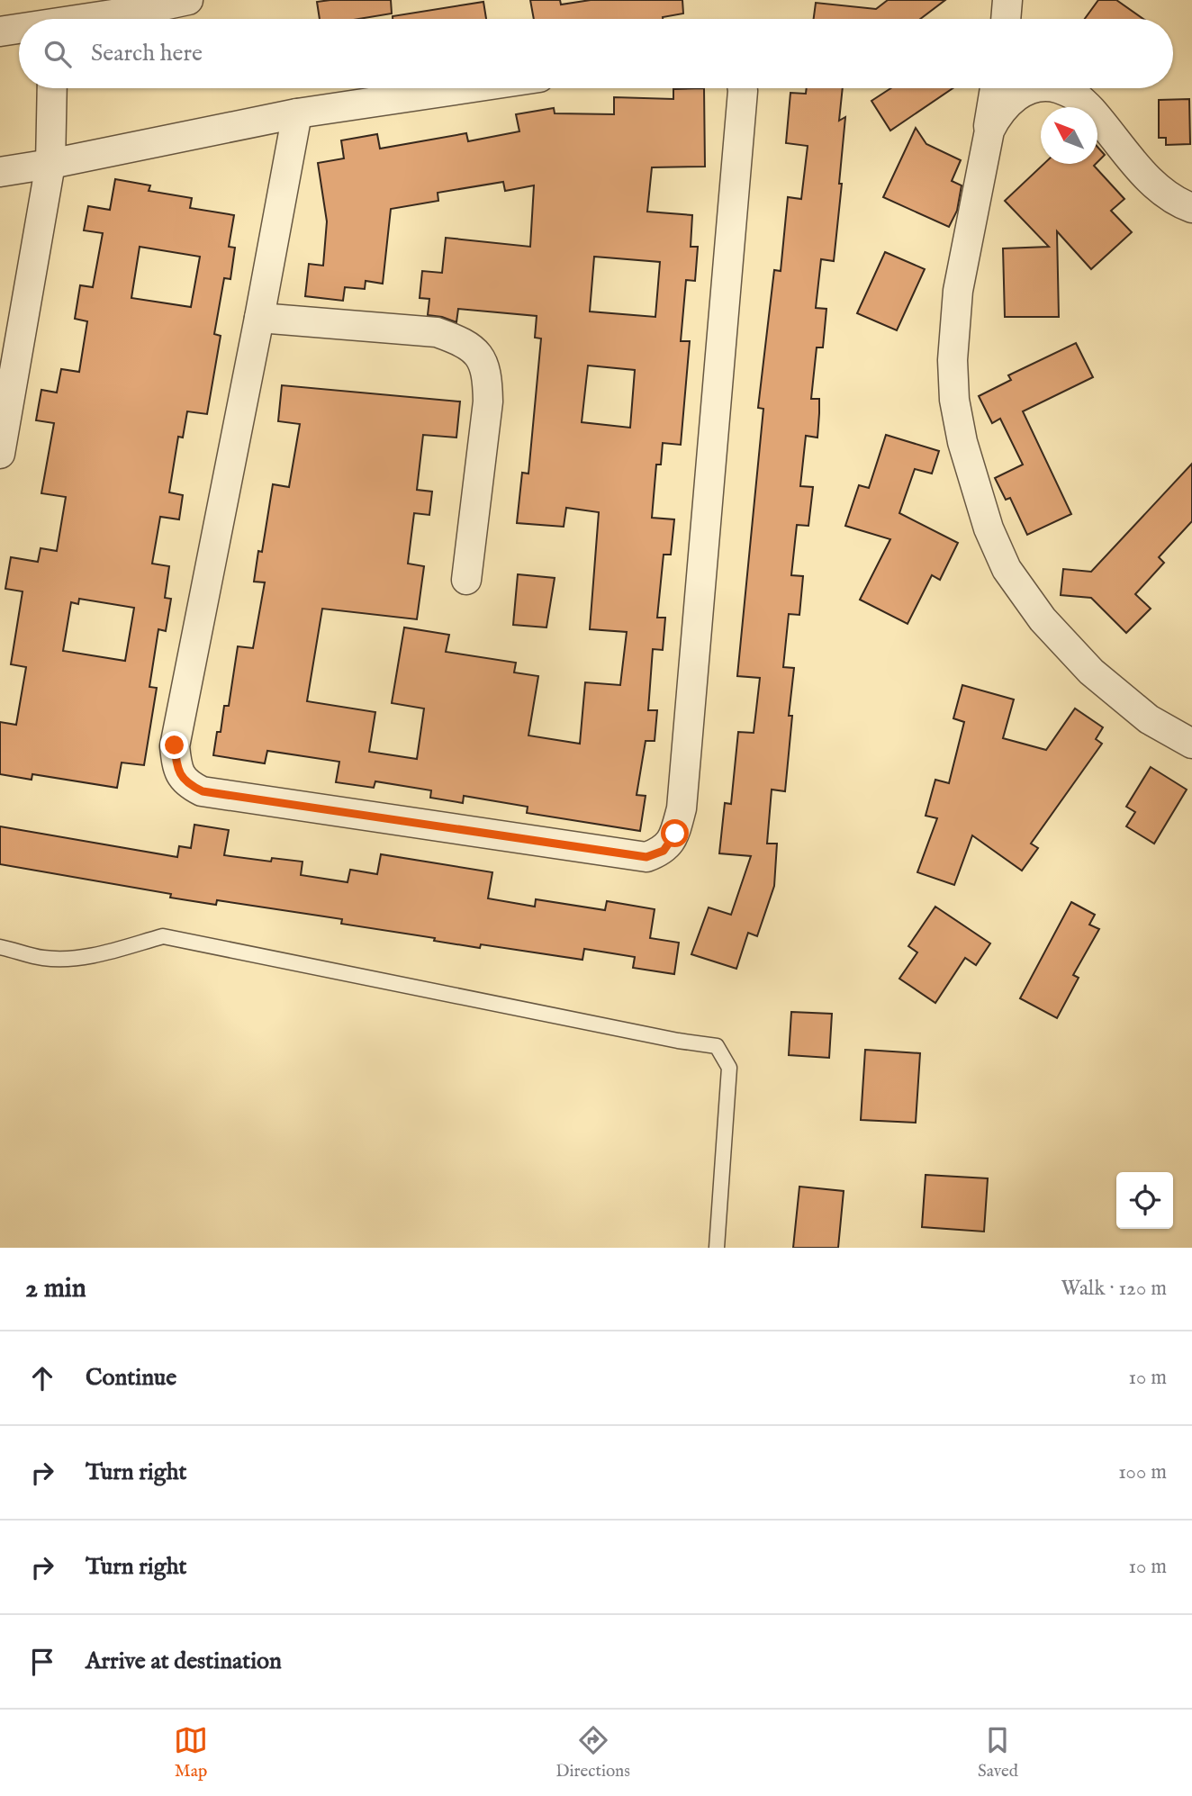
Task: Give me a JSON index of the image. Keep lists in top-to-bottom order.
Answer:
{
  "north": "top left",
  "page": {
    "search": "Search here",
    "heading": ["2 min", "Walk · 120 m"],
    "list": [
      ["Continue", "10 m"],
      ["Turn right", "100 m"],
      ["Turn right", "10 m"],
      "Arrive at destination"
    ],
    "nav": ["Map", "Directions", "Saved"]
  }
}
